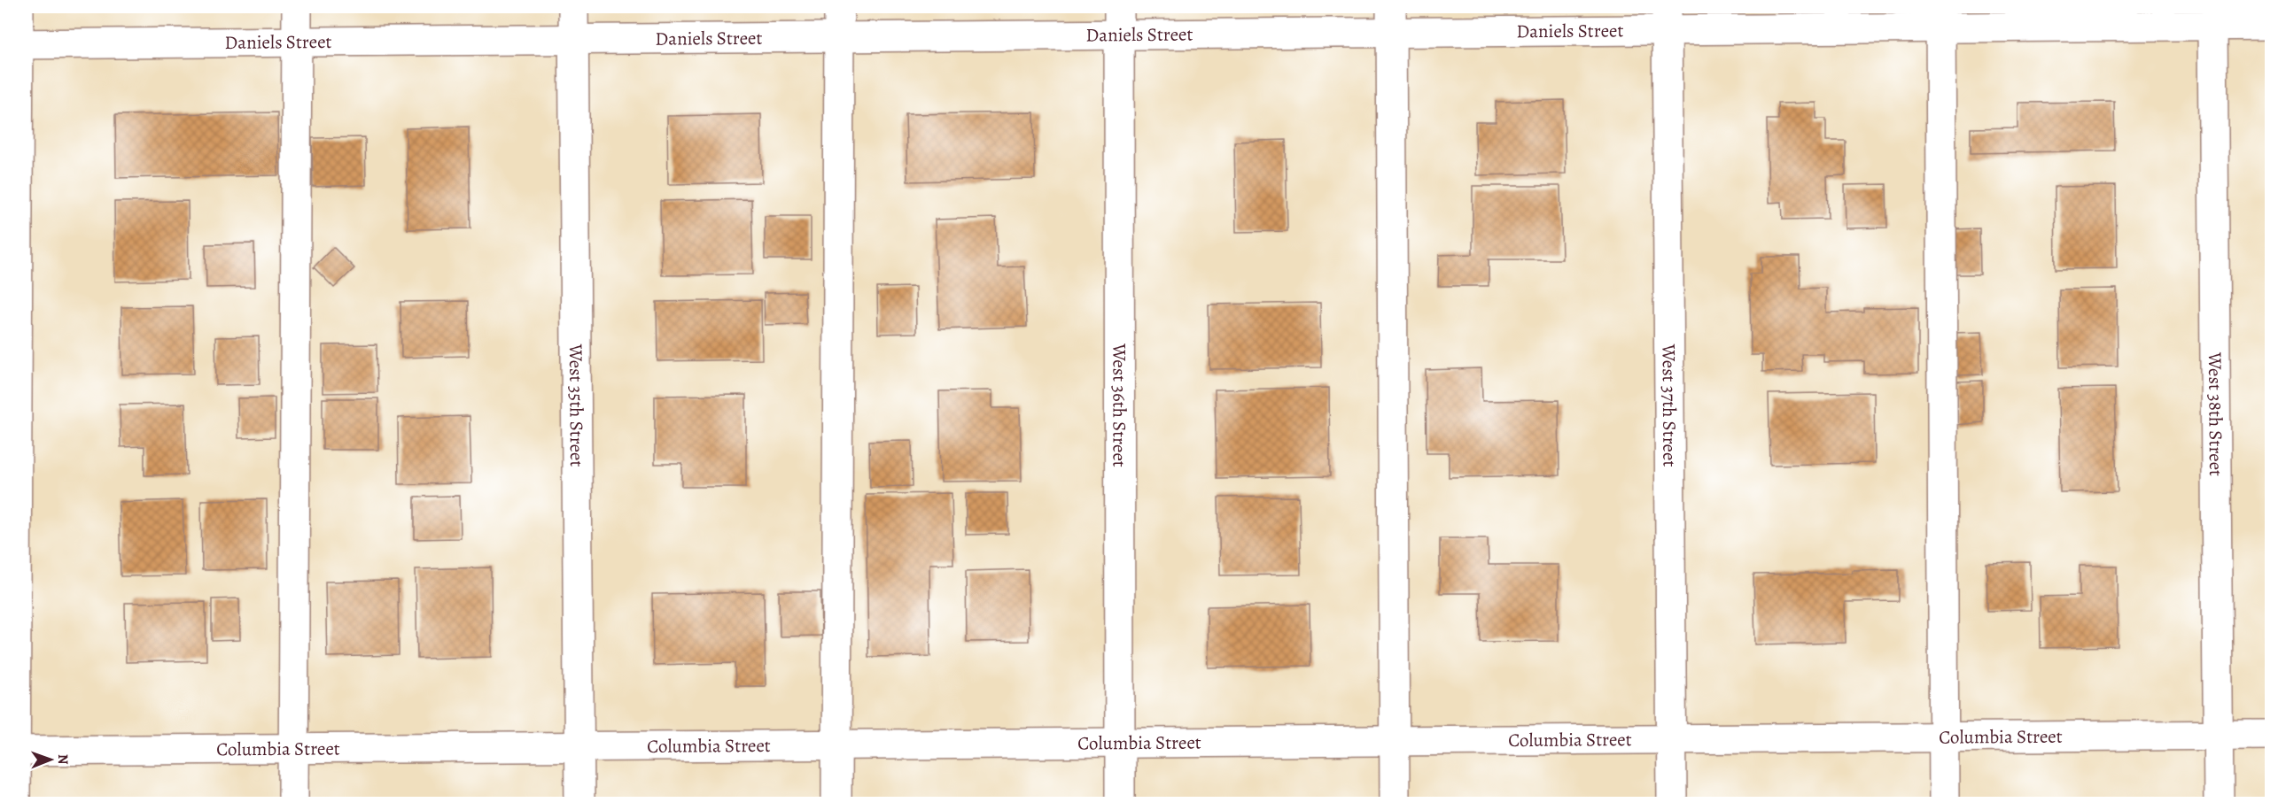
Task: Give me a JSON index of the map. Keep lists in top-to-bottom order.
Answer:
{
  "streets": {
    "street": [
      "Daniels Street",
      "West 35th Street",
      "West 36th Street",
      "West 37th Street",
      "West 38th Street",
      "Columbia Street"
    ]
  },
  "crossings": [
    ["Daniels Street", "West 35th Street"],
    ["Daniels Street", "West 36th Street"],
    ["Daniels Street", "West 37th Street"],
    ["Daniels Street", "West 38th Street"],
    ["West 35th Street", "Columbia Street"],
    ["West 36th Street", "Columbia Street"],
    ["West 37th Street", "Columbia Street"],
    ["West 38th Street", "Columbia Street"]
  ],
  "north": "right"
}
